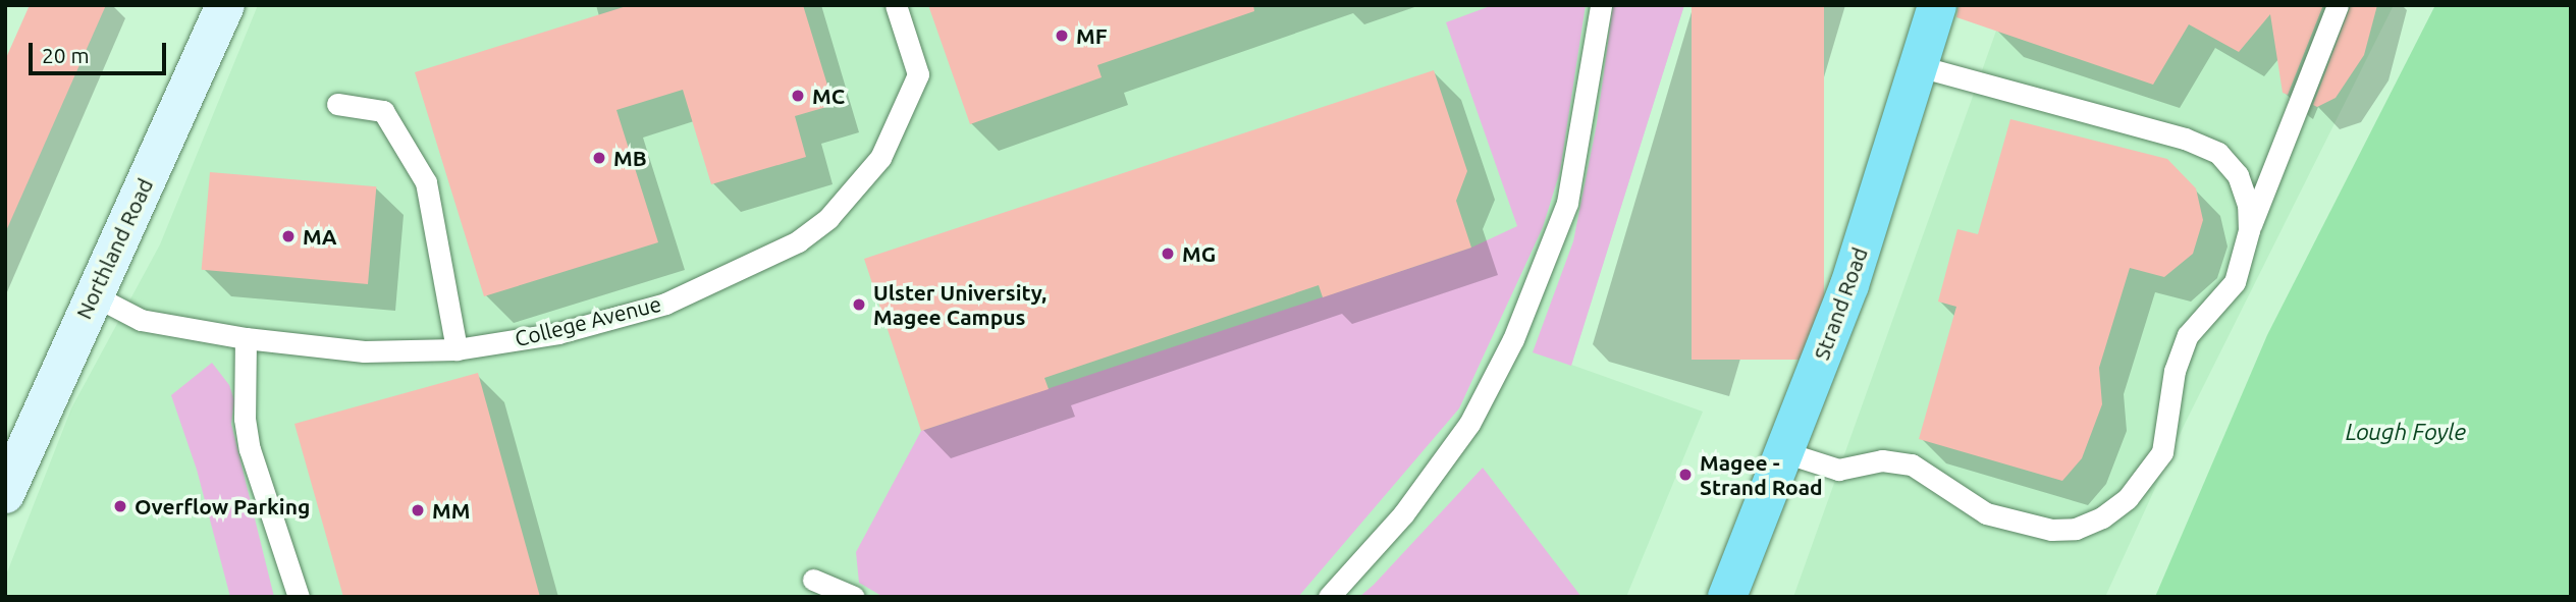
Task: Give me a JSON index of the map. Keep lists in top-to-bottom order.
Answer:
{
  "streets": {
    "highway": ["Strand Road"],
    "main road": ["Northland Road"],
    "lane": ["College Avenue"]
  },
  "crossings": [
    ["Northland Road", "College Avenue"]
  ],
  "water": ["Lough Foyle"],
  "places": [
    "MF",
    "MC",
    "MB",
    "MA",
    "MG",
    "Ulster University, Magee Campus",
    "Magee - Strand Road",
    "Overflow Parking",
    "MM"
  ],
  "scale_bar": "20 m"
}
